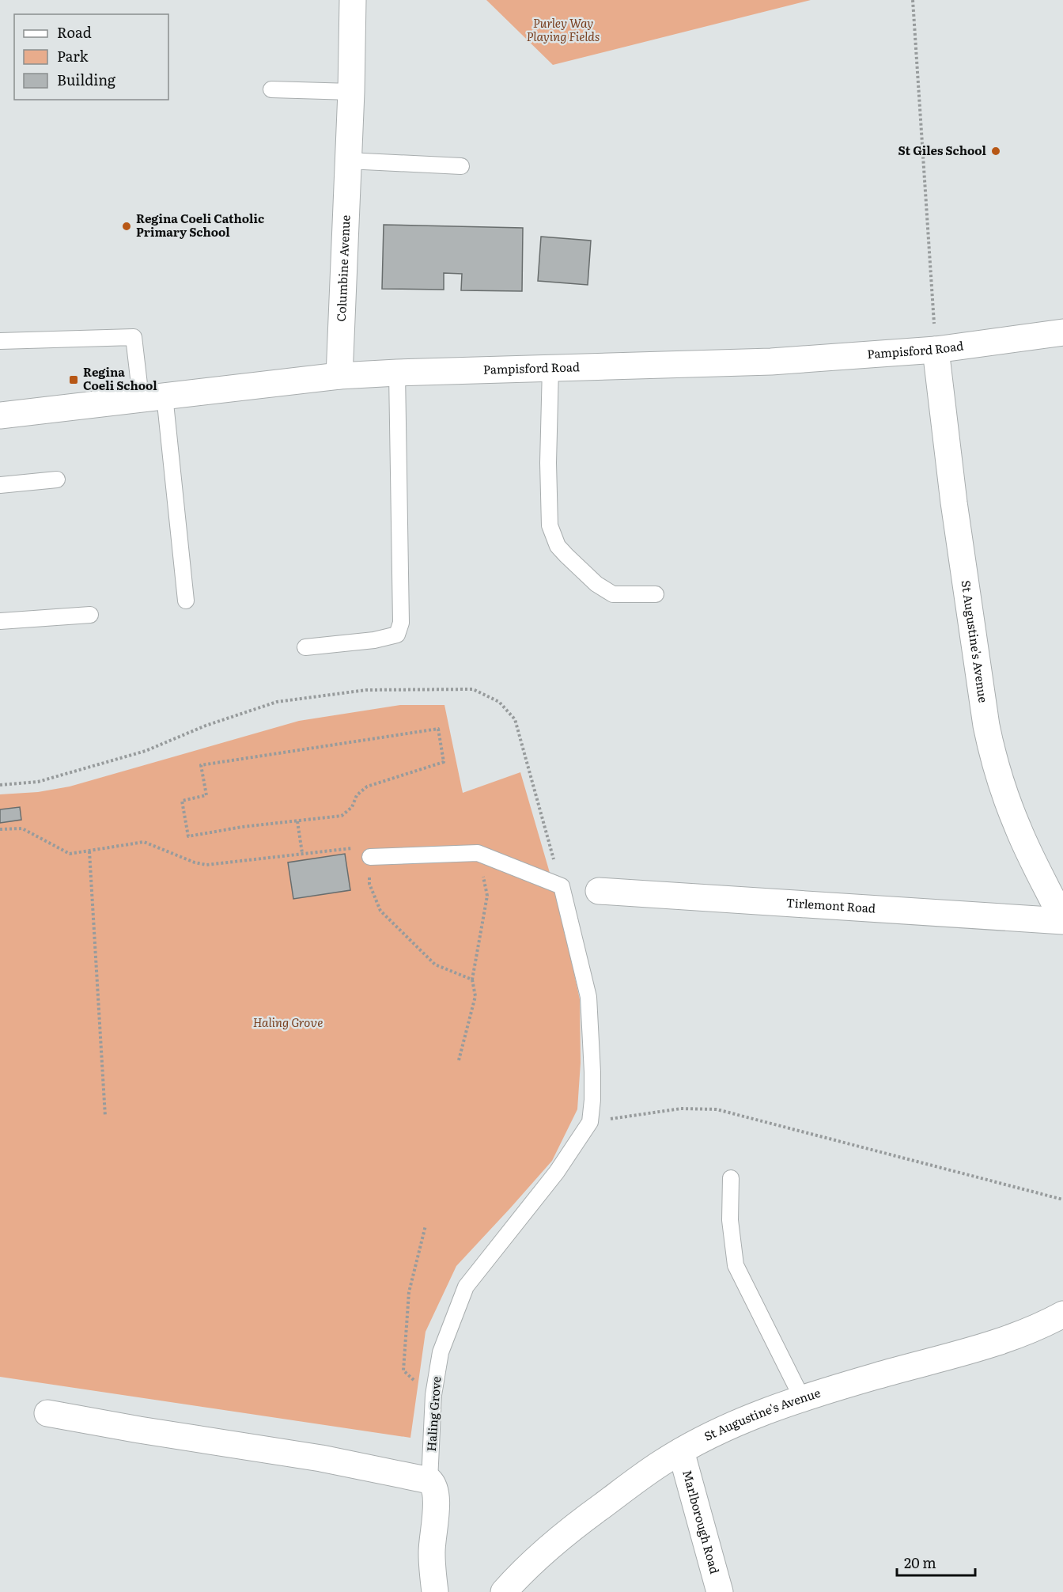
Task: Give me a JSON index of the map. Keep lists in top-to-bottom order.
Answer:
{
  "streets": {
    "street": [
      "Columbine Avenue",
      "Pampisford Road",
      "St Augustine's Avenue",
      "Tirlemont Road",
      "Haling Grove",
      "Marlborough Road"
    ]
  },
  "crossings": [
    ["Columbine Avenue", "Pampisford Road"],
    ["Pampisford Road", "St Augustine's Avenue"],
    ["St Augustine's Avenue", "Tirlemont Road"],
    ["St Augustine's Avenue", "Marlborough Road"]
  ],
  "parks": ["Purley Way Playing Fields", "Haling Grove"],
  "places": {
    "other": ["St Giles School", "Regina Coeli Catholic Primary School"],
    "transit": ["Regina Coeli School"]
  },
  "legend": ["Road", "Park", "Building"],
  "scale_bar": "20 m"
}
